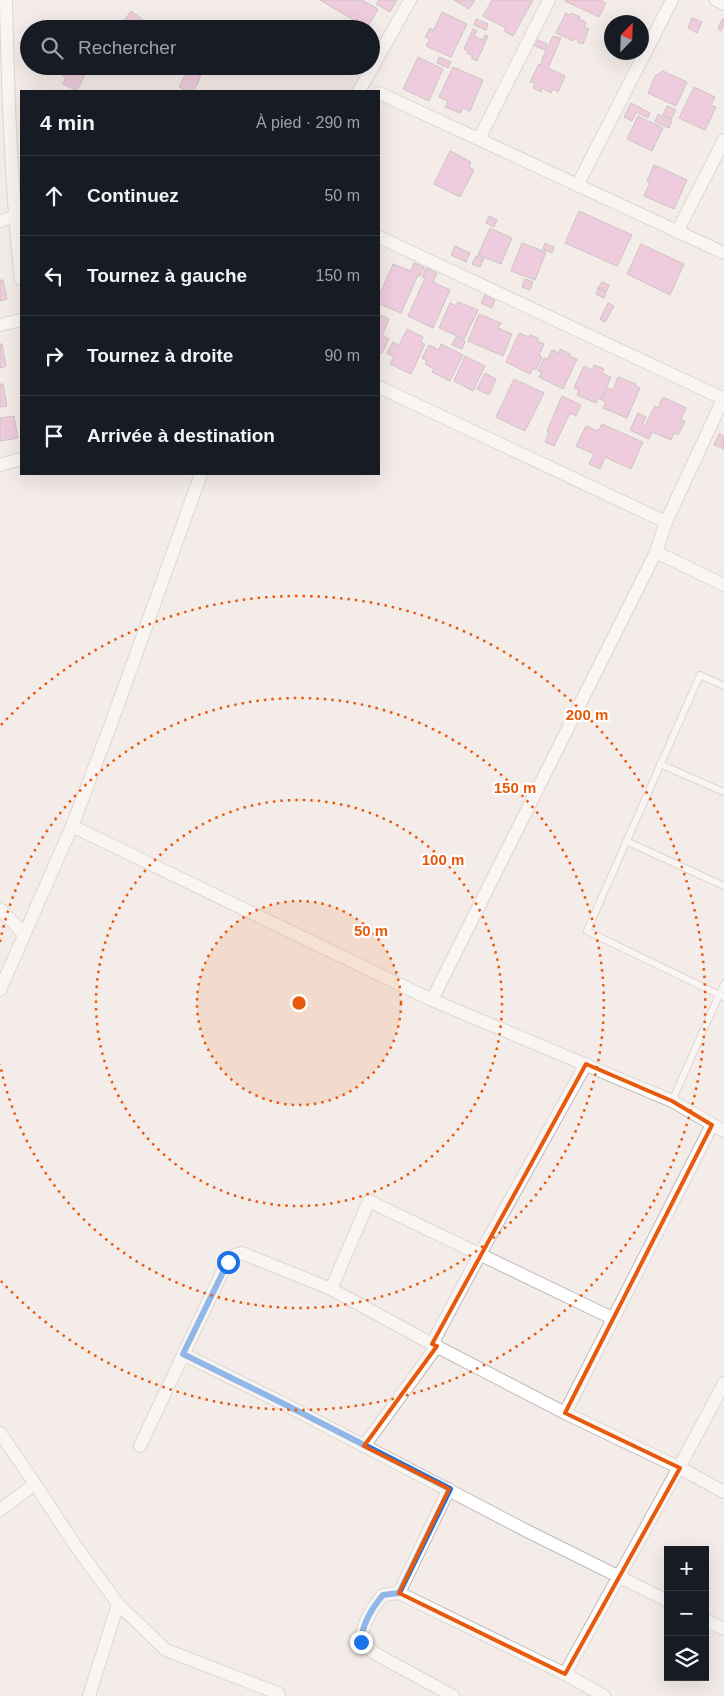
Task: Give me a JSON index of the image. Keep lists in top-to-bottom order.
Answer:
{
  "north": "top right",
  "page": {
    "search": "Rechercher",
    "heading": ["4 min", "À pied · 290 m"],
    "list": [
      ["Continuez", "50 m"],
      ["Tournez à gauche", "150 m"],
      ["Tournez à droite", "90 m"],
      "Arrivée à destination"
    ],
    "map_buttons": ["+", "−"]
  },
  "rings": [
    "200 m",
    "150 m",
    "100 m",
    "50 m"
  ]
}
